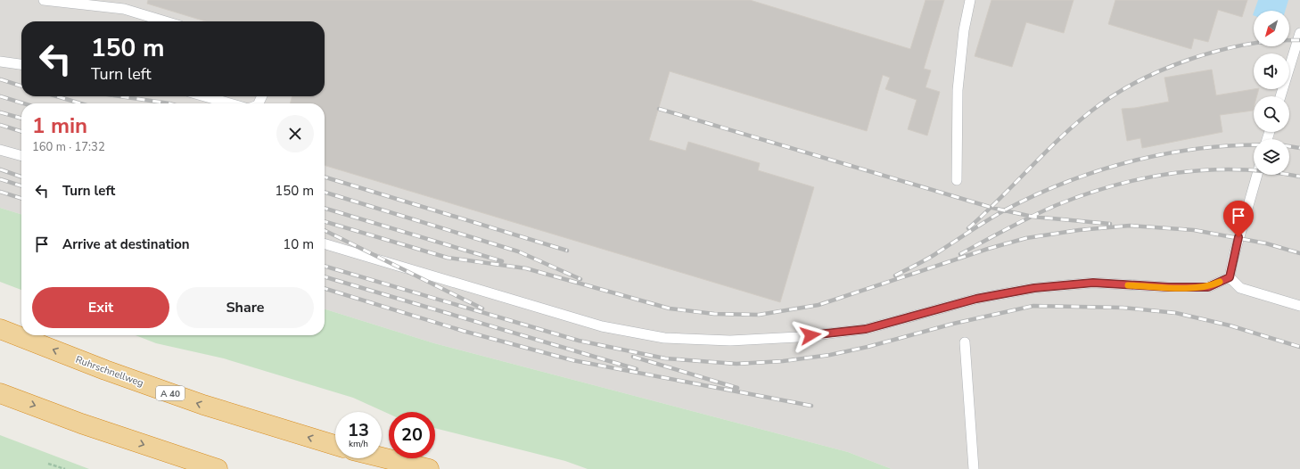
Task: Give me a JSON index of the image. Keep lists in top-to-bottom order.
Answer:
{
  "streets": {
    "highway": ["Ruhrschnellweg", "A 40"]
  },
  "north": "bottom left",
  "page": {
    "turn": ["150 m", "Turn left"],
    "heading": ["1 min", "160 m · 17:32"],
    "list": [
      {
        "name": "Turn left",
        "value": "150 m"
      },
      {
        "name": "Arrive at destination",
        "value": "10 m"
      }
    ],
    "buttons": ["Exit", "Share"],
    "speed": "13 km/h",
    "limit": "20"
  }
}
